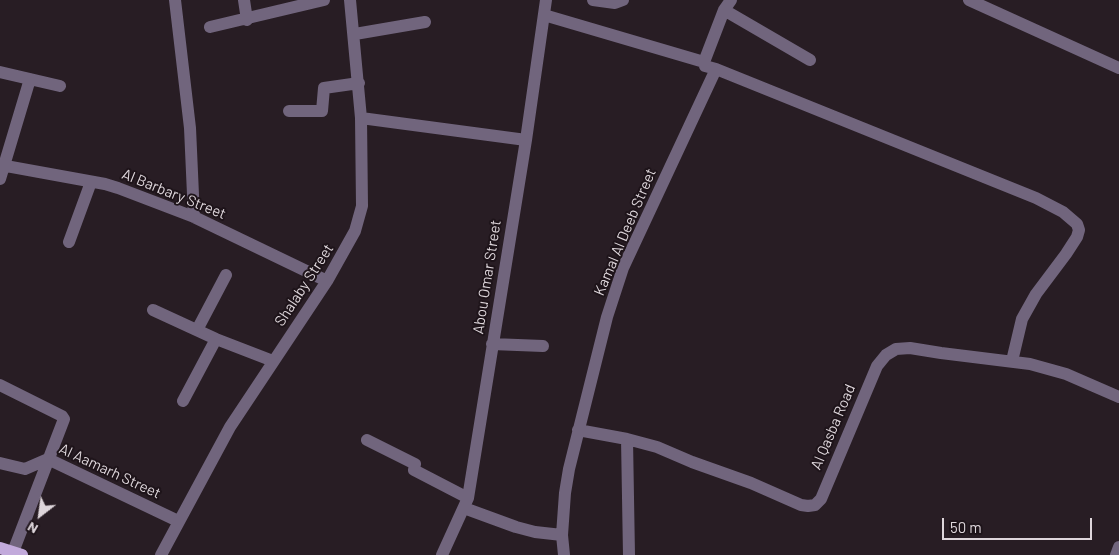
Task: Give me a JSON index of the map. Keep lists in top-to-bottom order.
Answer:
{
  "streets": {
    "street": [
      "Al Barbary Street",
      "Kamal Al Deeb Street",
      "Abou Omar Street",
      "Shalaby Street",
      "Al Qasba Road",
      "Al Aamarh Street"
    ]
  },
  "crossings": [
    ["Al Barbary Street", "Shalaby Street"],
    ["Kamal Al Deeb Street", "Al Qasba Road"],
    ["Shalaby Street", "Al Aamarh Street"]
  ],
  "scale_bar": "50 m",
  "north": "bottom left"
}
